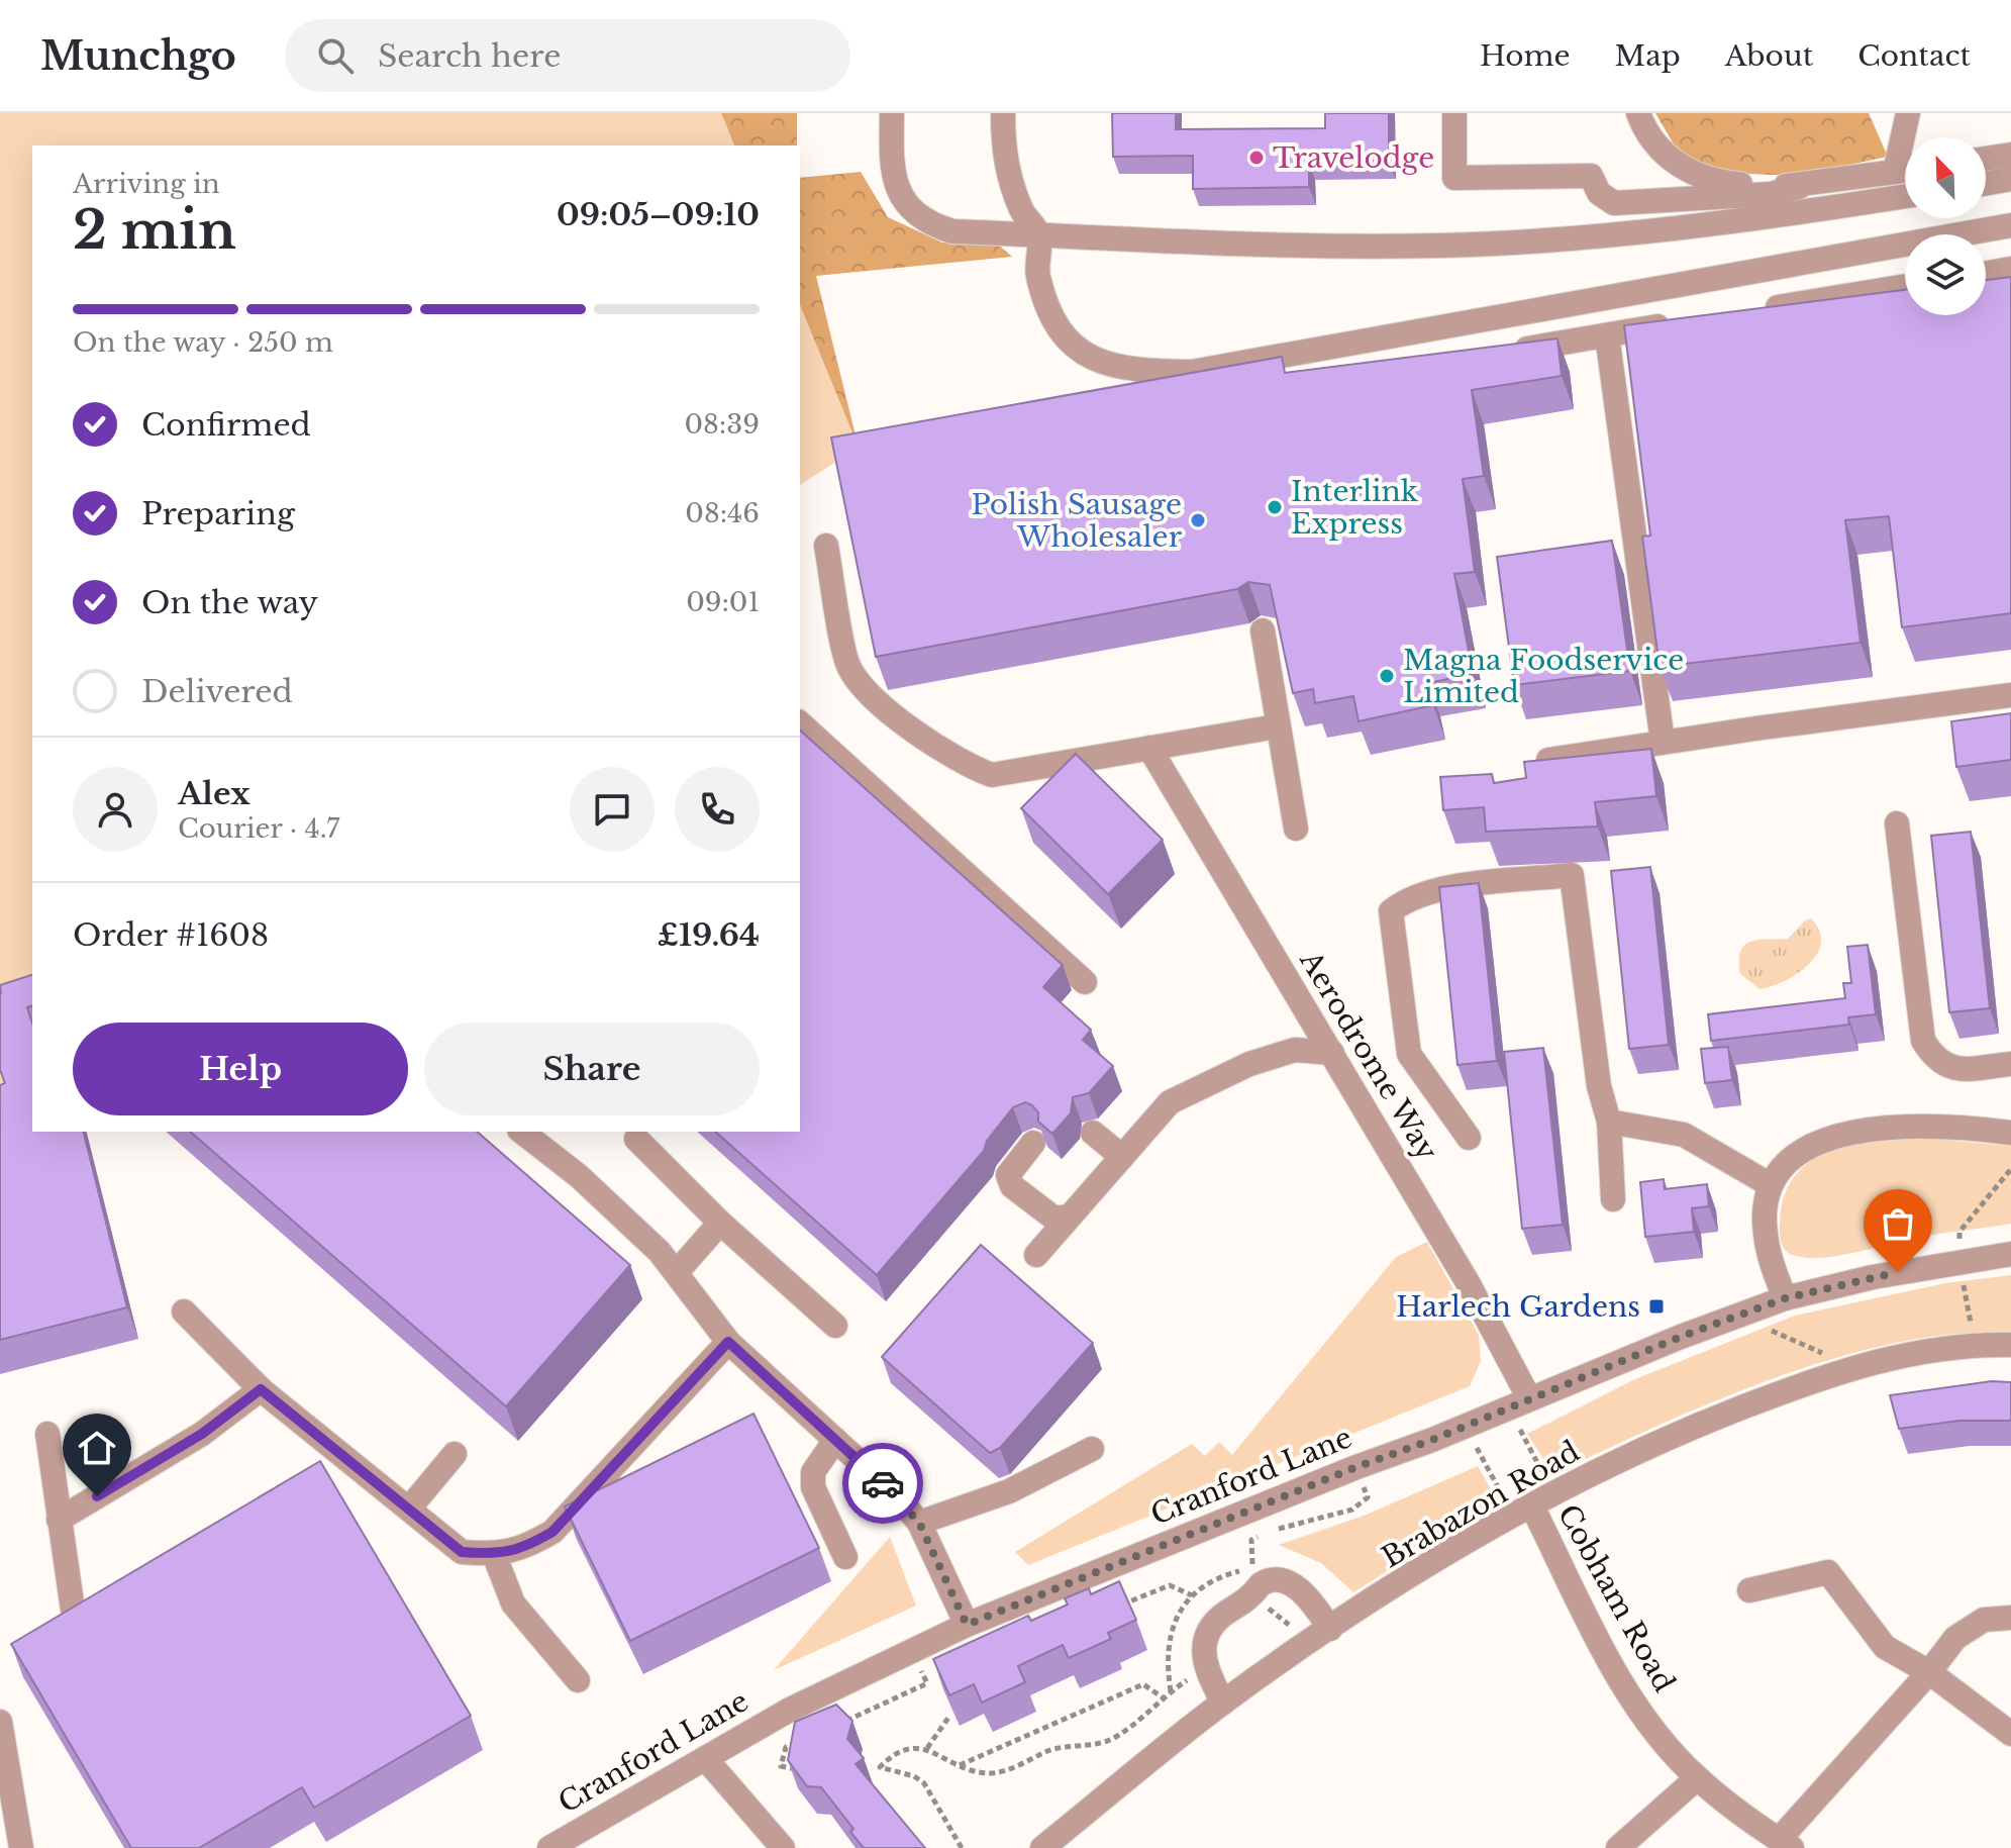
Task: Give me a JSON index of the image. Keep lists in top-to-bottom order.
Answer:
{
  "streets": {
    "street": [
      "Aerodrome Way",
      "Cranford Lane",
      "Brabazon Road",
      "Cobham Road"
    ]
  },
  "crossings": [
    ["Aerodrome Way", "Cranford Lane"],
    ["Brabazon Road", "Cobham Road"]
  ],
  "places": {
    "other": [
      "Travelodge",
      "Interlink Express",
      "Polish Sausage Wholesaler",
      "Magna Foodservice Limited"
    ],
    "transit": ["Harlech Gardens"]
  },
  "north": "top left",
  "page": {
    "header": "Munchgo",
    "search": "Search here",
    "nav": [
      "Home",
      "Map",
      "About",
      "Contact"
    ],
    "heading": ["2 min", "Arriving in", "09:05–09:10"],
    "panel": [
      "Alex",
      "Courier · 4.7",
      "Order #1608",
      "£19.64"
    ],
    "bar": "On the way · 250 m",
    "list": [
      ["Confirmed", "08:39"],
      ["Preparing", "08:46"],
      ["On the way", "09:01"],
      "Delivered"
    ],
    "buttons": ["Help", "Share"]
  }
}
